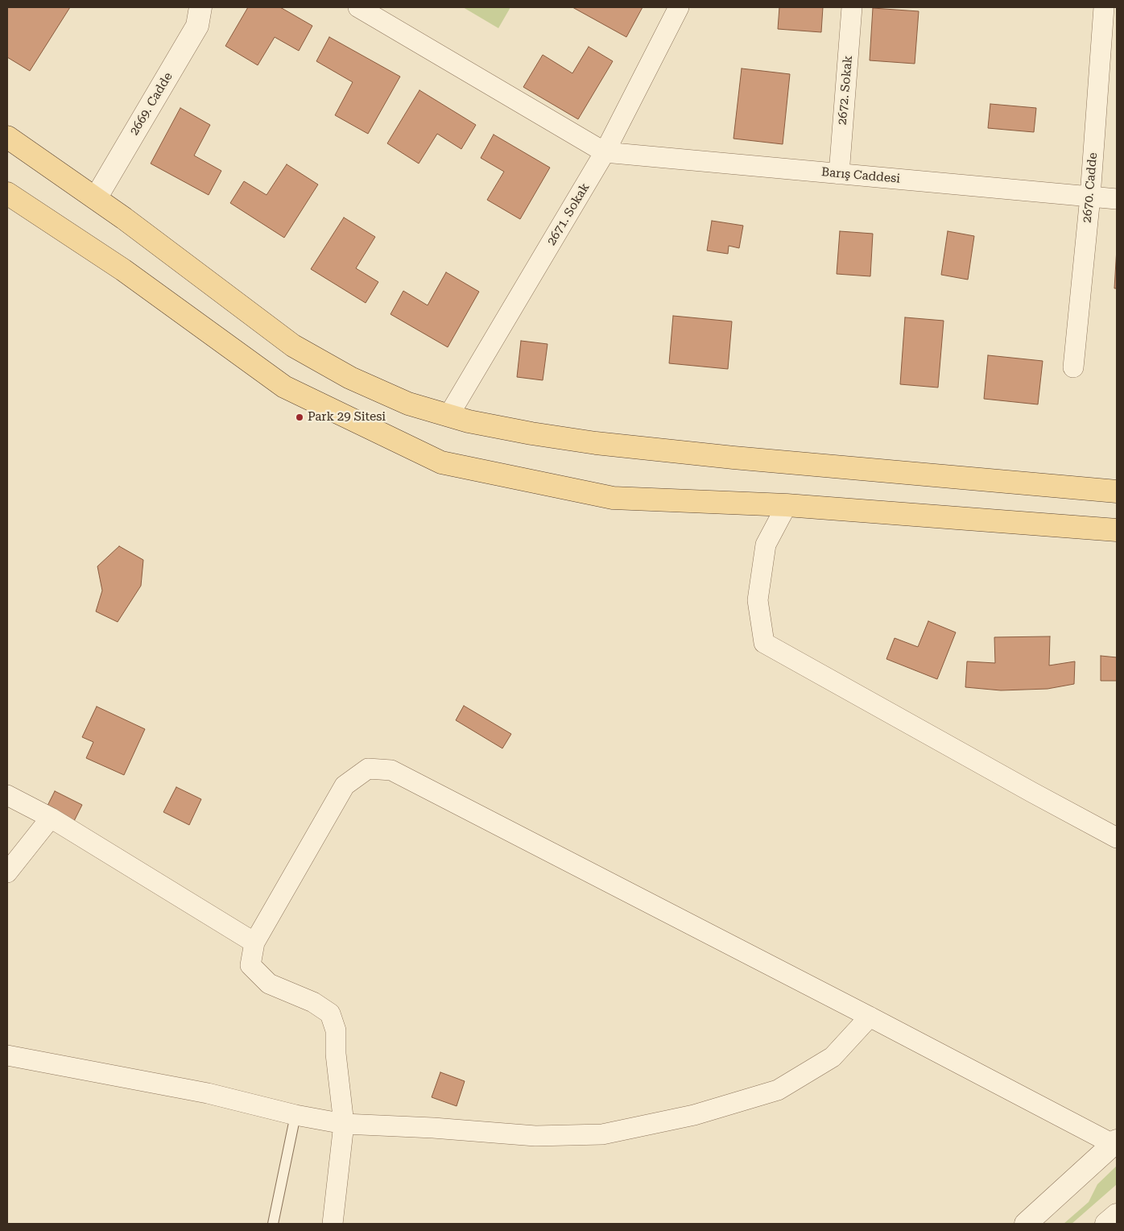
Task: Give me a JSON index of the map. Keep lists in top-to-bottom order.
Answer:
{
  "streets": {
    "street": [
      "2672. Sokak",
      "2669. Cadde",
      "Barış Caddesi",
      "2670. Cadde",
      "2671. Sokak"
    ]
  },
  "crossings": [
    ["2672. Sokak", "Barış Caddesi"],
    ["Barış Caddesi", "2670. Cadde"],
    ["Barış Caddesi", "2671. Sokak"]
  ],
  "places": ["Park 29 Sitesi"]
}
